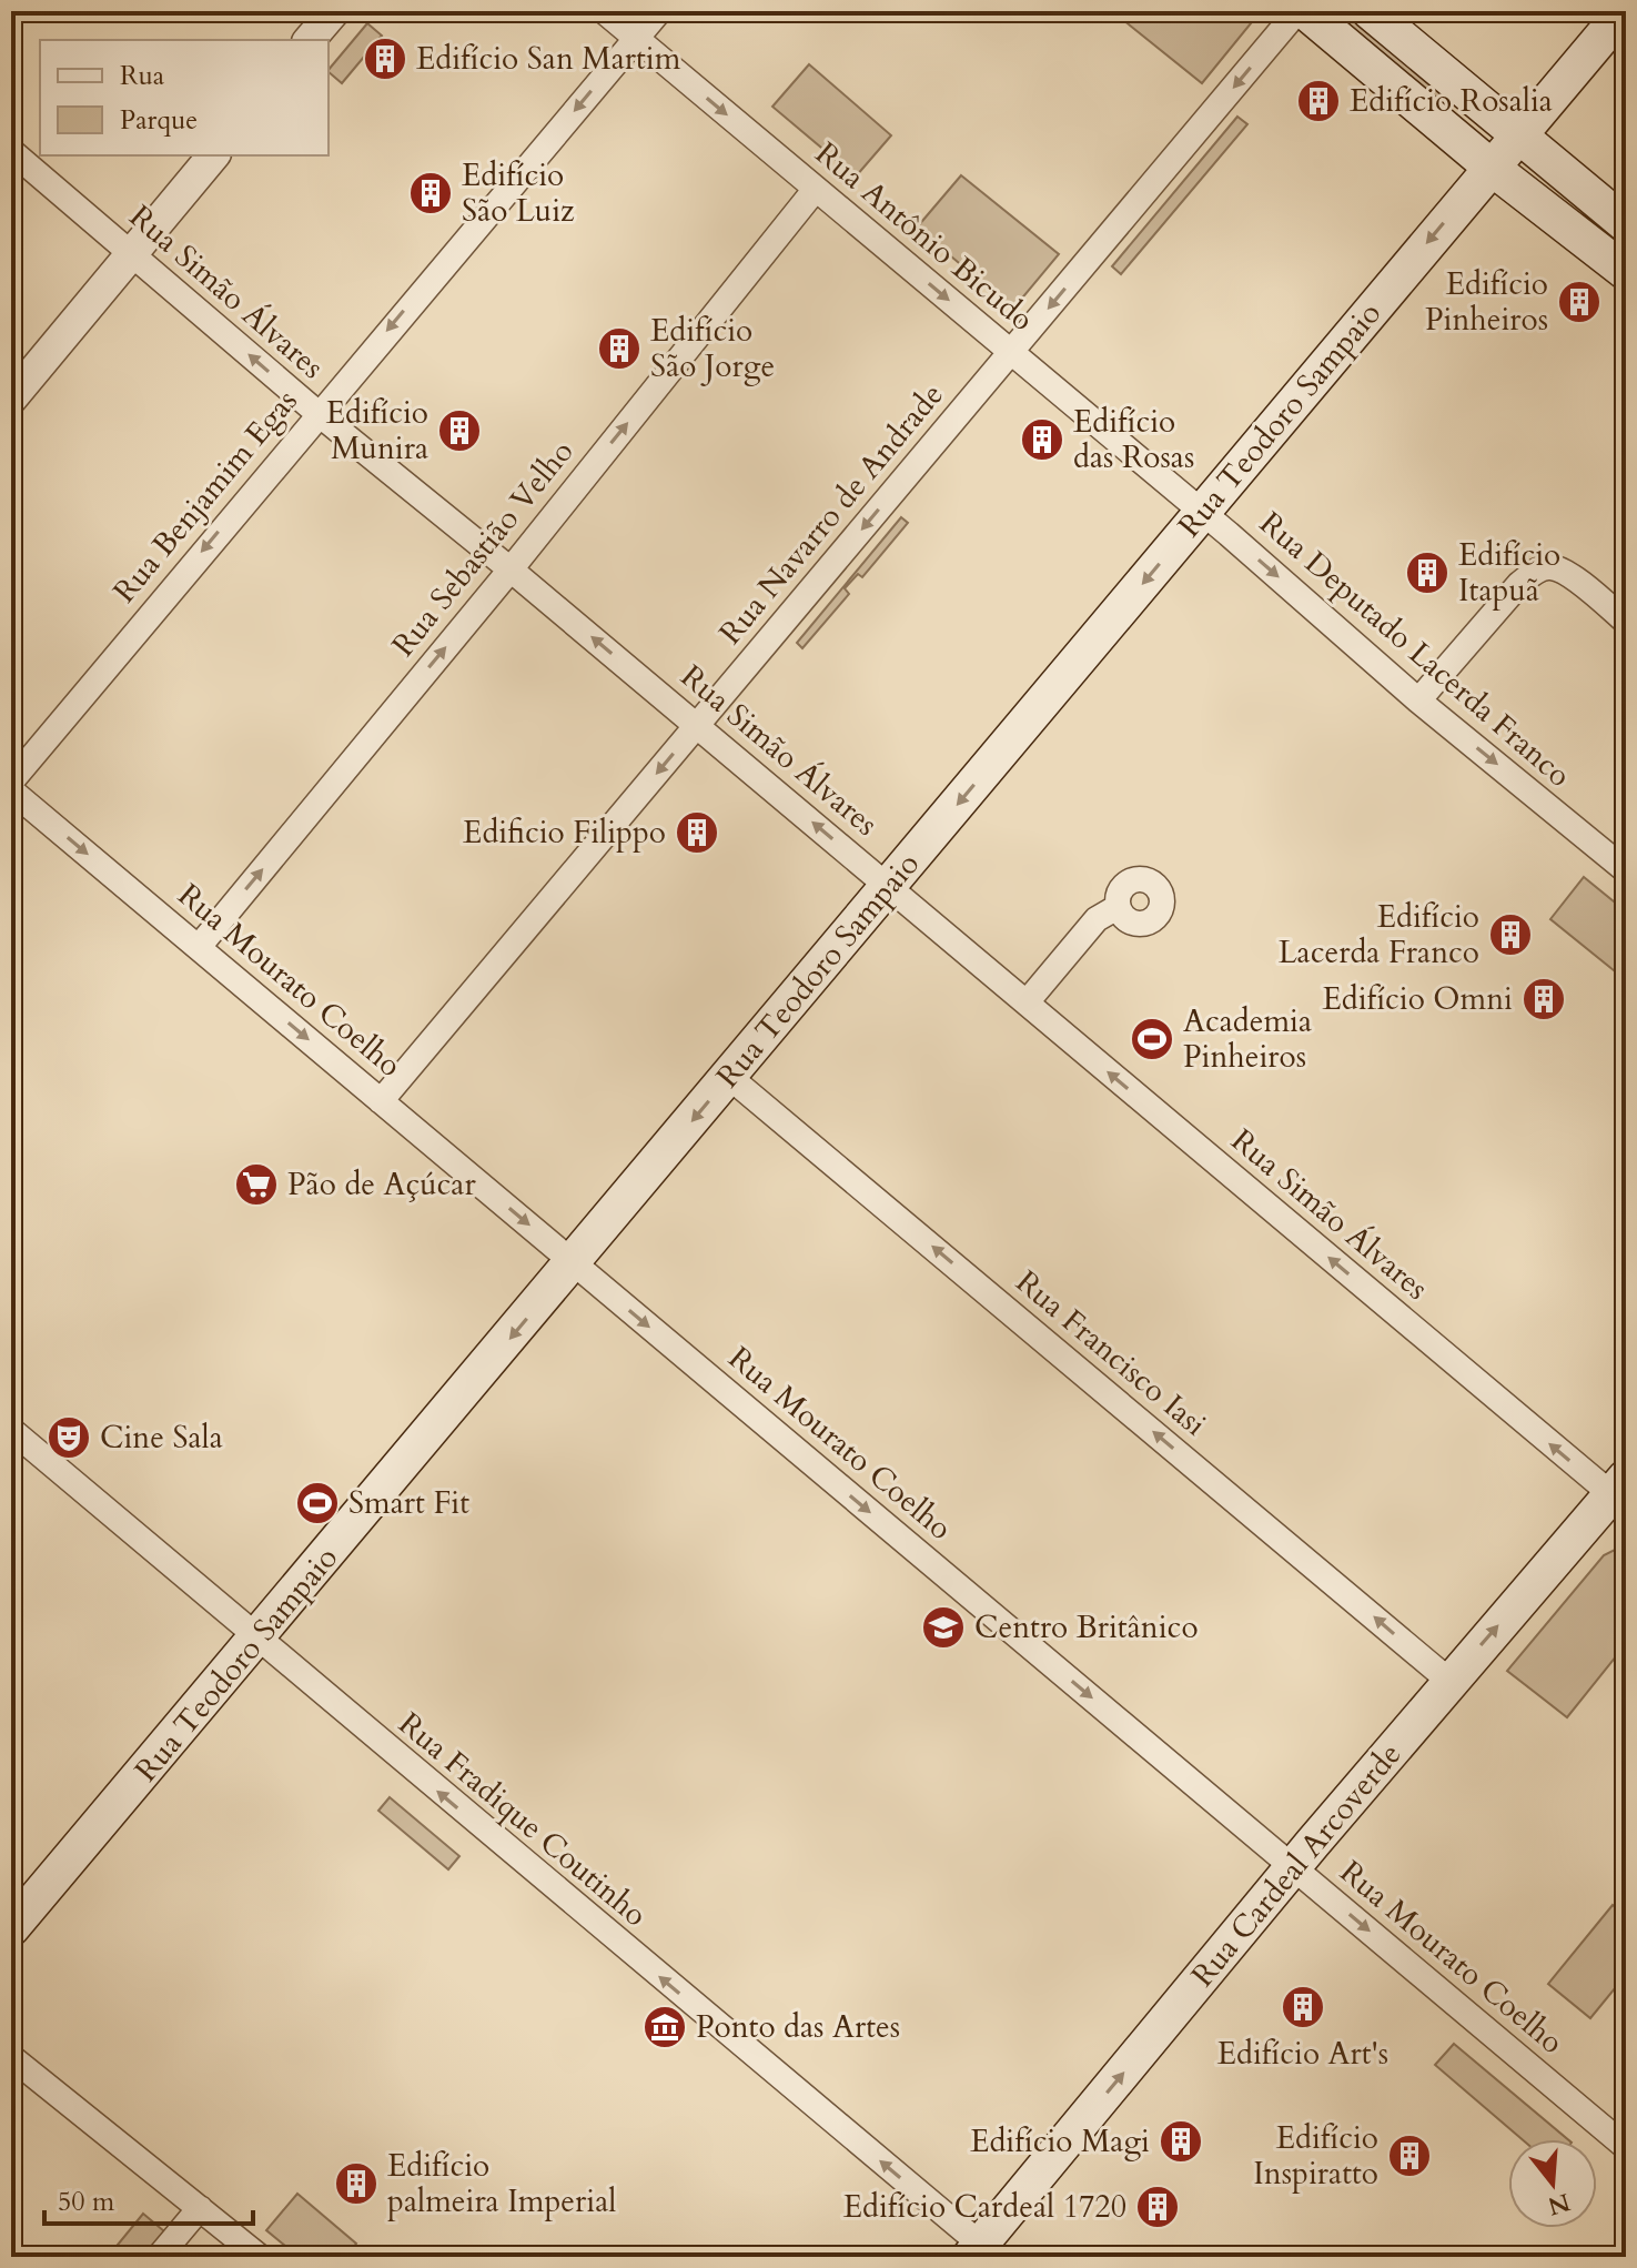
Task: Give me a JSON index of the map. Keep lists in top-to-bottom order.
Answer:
{
  "streets": {
    "main road": ["Rua Teodoro Sampaio", "Rua Cardeal Arcoverde"],
    "street": [
      "Rua Antônio Bicudo",
      "Rua Simão Álvares",
      "Rua Benjamim Egas",
      "Rua Navarro de Andrade",
      "Rua Sebastião Velho",
      "Rua Deputado Lacerda Franco",
      "Rua Mourato Coelho",
      "Rua Francisco Iasi",
      "Rua Fradique Coutinho"
    ]
  },
  "crossings": [
    ["Rua Antônio Bicudo", "Rua Teodoro Sampaio"],
    ["Rua Antônio Bicudo", "Rua Benjamim Egas"],
    ["Rua Antônio Bicudo", "Rua Navarro de Andrade"],
    ["Rua Antônio Bicudo", "Rua Sebastião Velho"],
    ["Rua Antônio Bicudo", "Rua Deputado Lacerda Franco"],
    ["Rua Simão Álvares", "Rua Teodoro Sampaio"],
    ["Rua Simão Álvares", "Rua Benjamim Egas"],
    ["Rua Simão Álvares", "Rua Navarro de Andrade"],
    ["Rua Simão Álvares", "Rua Sebastião Velho"],
    ["Rua Simão Álvares", "Rua Cardeal Arcoverde"],
    ["Rua Teodoro Sampaio", "Rua Deputado Lacerda Franco"],
    ["Rua Teodoro Sampaio", "Rua Mourato Coelho"],
    ["Rua Teodoro Sampaio", "Rua Francisco Iasi"],
    ["Rua Teodoro Sampaio", "Rua Fradique Coutinho"],
    ["Rua Navarro de Andrade", "Rua Mourato Coelho"],
    ["Rua Sebastião Velho", "Rua Mourato Coelho"],
    ["Rua Mourato Coelho", "Rua Cardeal Arcoverde"],
    ["Rua Francisco Iasi", "Rua Cardeal Arcoverde"],
    ["Rua Fradique Coutinho", "Rua Cardeal Arcoverde"]
  ],
  "one_way": [
    "Rua Antônio Bicudo",
    "Rua Simão Álvares",
    "Rua Teodoro Sampaio",
    "Rua Benjamim Egas",
    "Rua Navarro de Andrade",
    "Rua Sebastião Velho",
    "Rua Deputado Lacerda Franco",
    "Rua Mourato Coelho",
    "Rua Francisco Iasi",
    "Rua Fradique Coutinho",
    "Rua Cardeal Arcoverde"
  ],
  "places": {
    "building": [
      "Edifício San Martim",
      "Edifício Rosalia",
      "Edifício São Luiz",
      "Edifício Pinheiros",
      "Edifício São Jorge",
      "Edifício Munira",
      "Edifício das Rosas",
      "Edifício Itapuã",
      "Edificio Filippo",
      "Edifício Lacerda Franco",
      "Edifício Omni",
      "Edifício Art's",
      "Edifício Magi",
      "Edifício Inspiratto",
      "Edifício palmeira Imperial",
      "Edifício Cardeal 1720"
    ],
    "sports": ["Academia Pinheiros", "Smart Fit"],
    "supermarket": ["Pão de Açúcar"],
    "theatre": ["Cine Sala"],
    "school or university": ["Centro Britânico"],
    "museum": ["Ponto das Artes"]
  },
  "legend": ["Rua", "Parque"],
  "scale_bar": "50 m",
  "north": "bottom"
}
